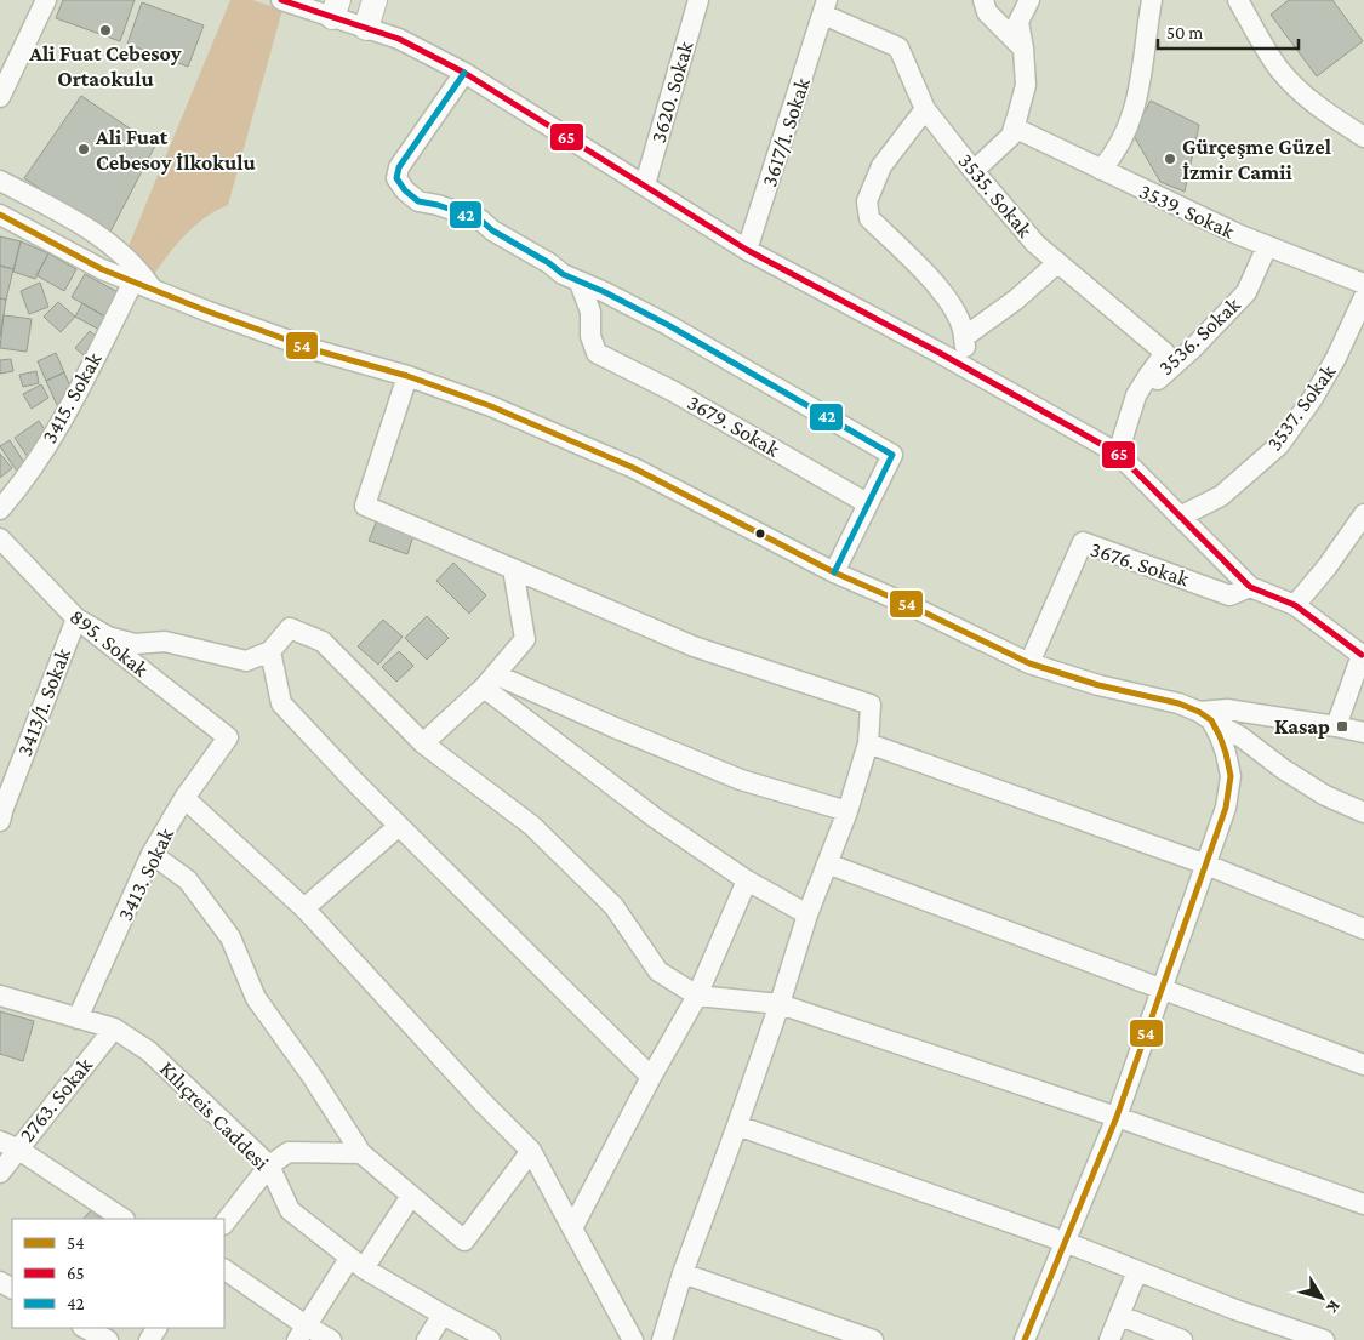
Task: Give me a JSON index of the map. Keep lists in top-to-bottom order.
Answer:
{
  "streets": {
    "street": [
      "3620. Sokak",
      "3617/1. Sokak",
      "3535. Sokak",
      "3539. Sokak",
      "3536. Sokak",
      "3415. Sokak",
      "3537. Sokak",
      "3679. Sokak",
      "3676. Sokak",
      "895. Sokak",
      "3413/1. Sokak",
      "3413. Sokak",
      "2763. Sokak",
      "Kılıçreis Caddesi"
    ]
  },
  "crossings": [
    ["3617/1. Sokak", "3535. Sokak"],
    ["3535. Sokak", "3536. Sokak"],
    ["3539. Sokak", "3536. Sokak"],
    ["895. Sokak", "3413/1. Sokak"],
    ["895. Sokak", "3413. Sokak"],
    ["3413. Sokak", "Kılıçreis Caddesi"],
    ["2763. Sokak", "Kılıçreis Caddesi"]
  ],
  "places": {
    "other": ["Ali Fuat Cebesoy Ortaokulu", "Ali Fuat Cebesoy İlkokulu", "Gürçeşme Güzel İzmir Camii"],
    "transit": ["Kasap"]
  },
  "lines": ["transit line 65", "transit line 42", "transit line 54"],
  "legend": ["54", "65", "42"],
  "scale_bar": "50 m",
  "north": "bottom right"
}
